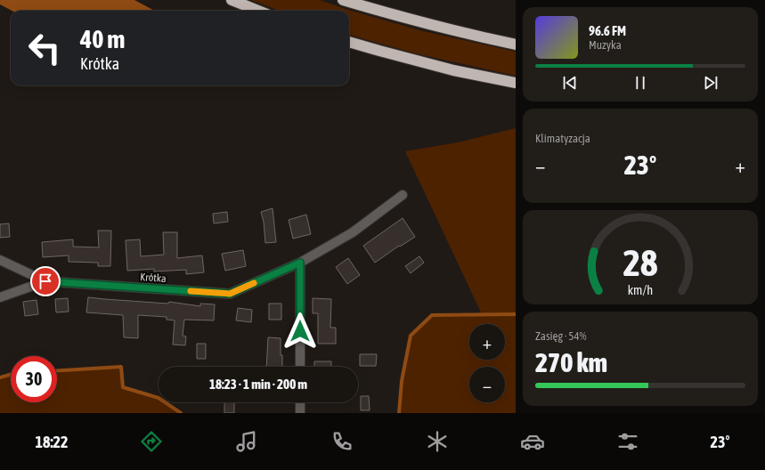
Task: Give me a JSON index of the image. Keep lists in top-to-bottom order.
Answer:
{
  "streets": {
    "street": ["Krótka"]
  },
  "page": {
    "turn": ["40 m", "Krótka"],
    "song": ["96.6 FM", "Muzyka"],
    "tile": [
      "Klimatyzacja",
      ["Zasięg · 54%", "270 km"]
    ],
    "heat": ["−", "23°", "+"],
    "map_buttons": ["+", "−"],
    "limit": "30",
    "trip": "18:23 · 1 min · 200 m",
    "tabs": ["18:22", "23°"],
    "gauge": ["28", "km/h"]
  }
}
